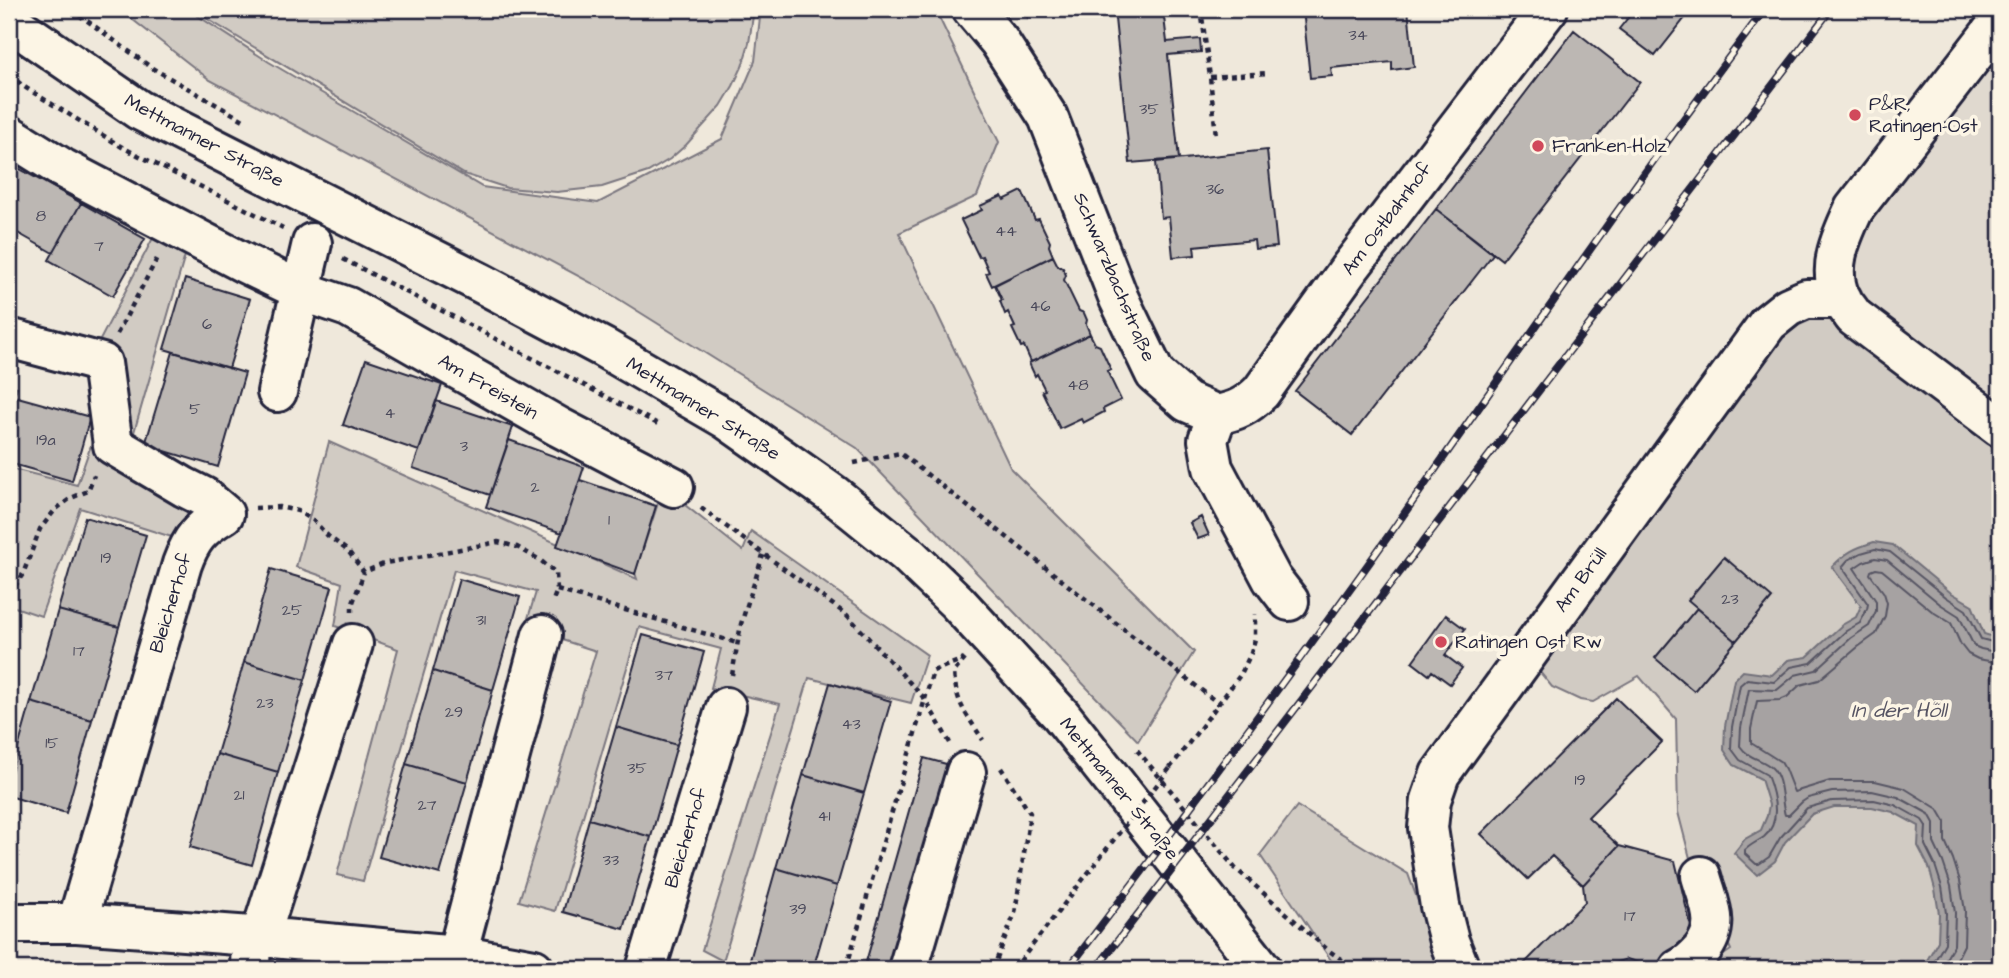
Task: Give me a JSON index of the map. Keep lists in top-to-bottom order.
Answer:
{
  "streets": {
    "street": [
      "Mettmanner Straße",
      "Am Ostbahnhof",
      "Schwarzbachstraße",
      "Am Freistein",
      "Am Brüll",
      "Bleicherhof"
    ]
  },
  "crossings": [
    ["Am Ostbahnhof", "Schwarzbachstraße"]
  ],
  "water": ["In der Höll"],
  "places": ["P&R, Ratingen-Ost", "Franken-Holz", "Ratingen Ost Rw"],
  "house_numbers": [
    "34",
    "35",
    "36",
    "8",
    "44",
    "7",
    "46",
    "6",
    "48",
    "5",
    "4",
    "19a",
    "3",
    "2",
    "1",
    "19",
    "23",
    "25",
    "31",
    "17",
    "37",
    "23",
    "29",
    "43",
    "15",
    "35",
    "19",
    "21",
    "27",
    "41",
    "33",
    "39",
    "17"
  ]
}
